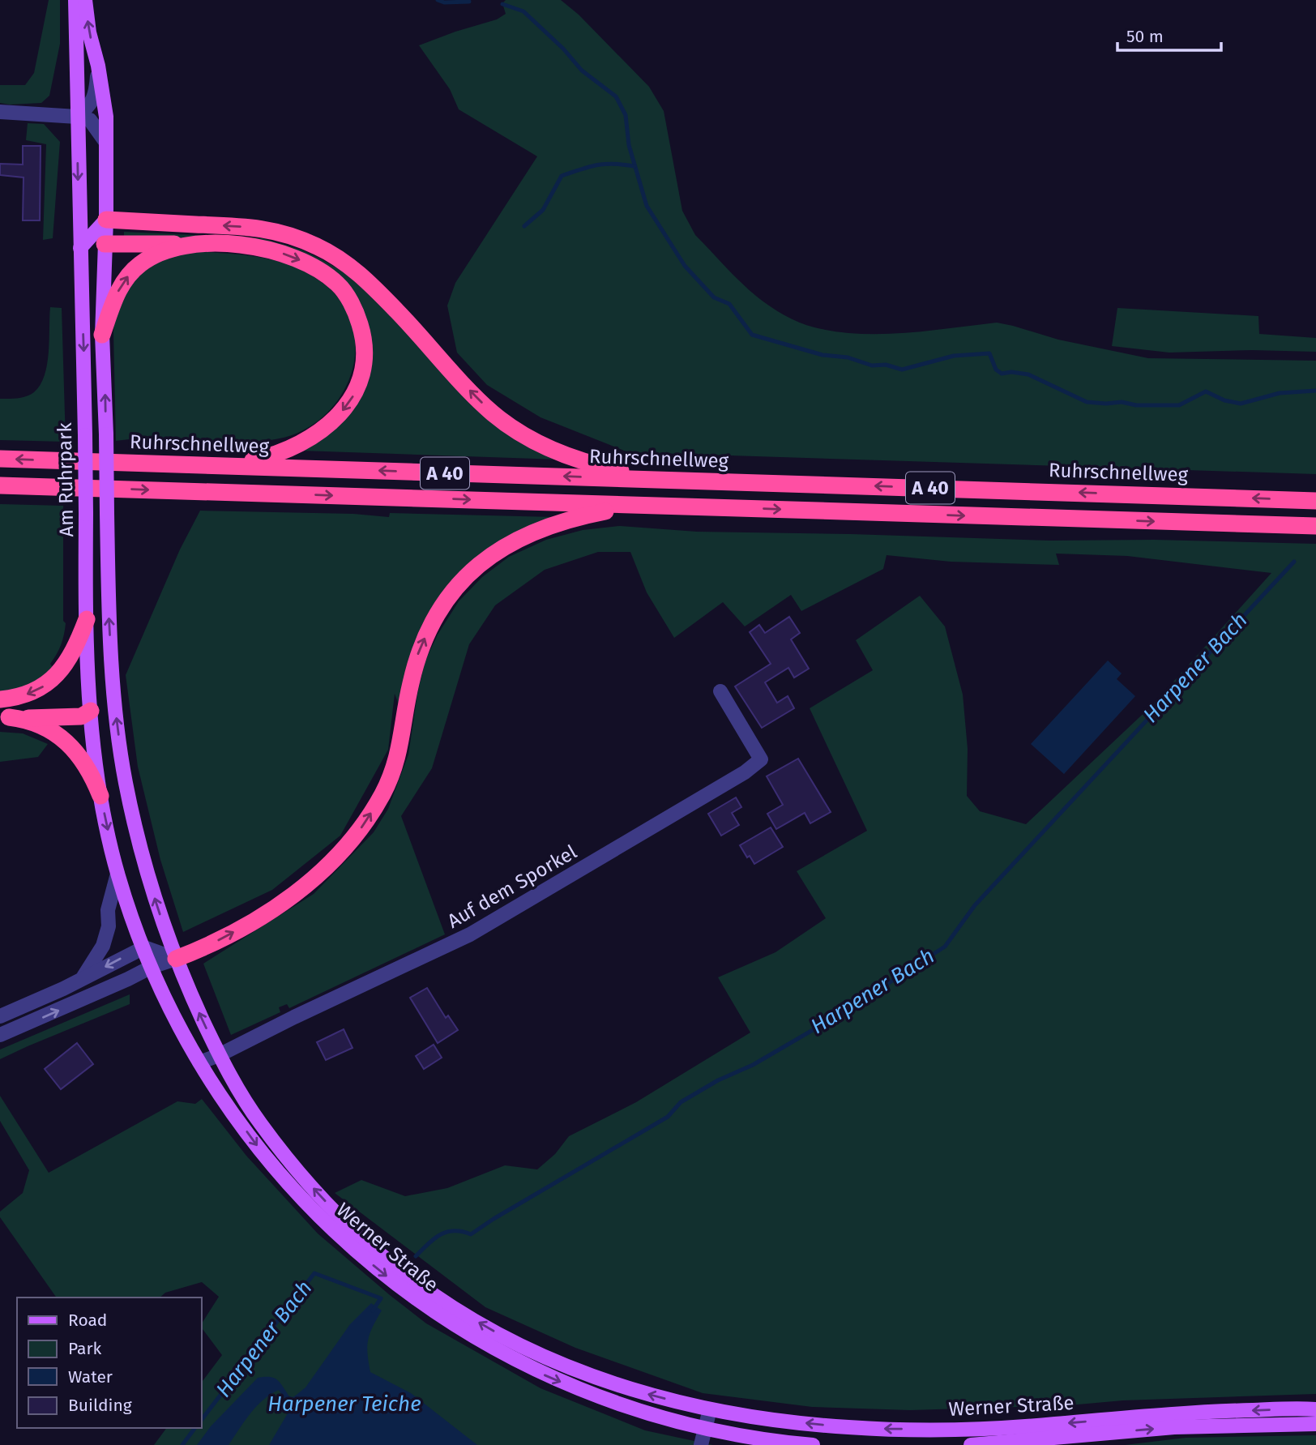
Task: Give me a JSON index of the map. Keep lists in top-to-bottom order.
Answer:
{
  "streets": {
    "highway": ["Ruhrschnellweg", "A 40"],
    "main road": ["Am Ruhrpark", "Werner Straße"],
    "street": ["Auf dem Sporkel"]
  },
  "crossings": [
    ["Am Ruhrpark", "Werner Straße"],
    ["Auf dem Sporkel", "Werner Straße"]
  ],
  "water": ["Harpener Bach", "Harpener Teiche"],
  "legend": [
    "Road",
    "Park",
    "Water",
    "Building"
  ],
  "scale_bar": "50 m"
}
